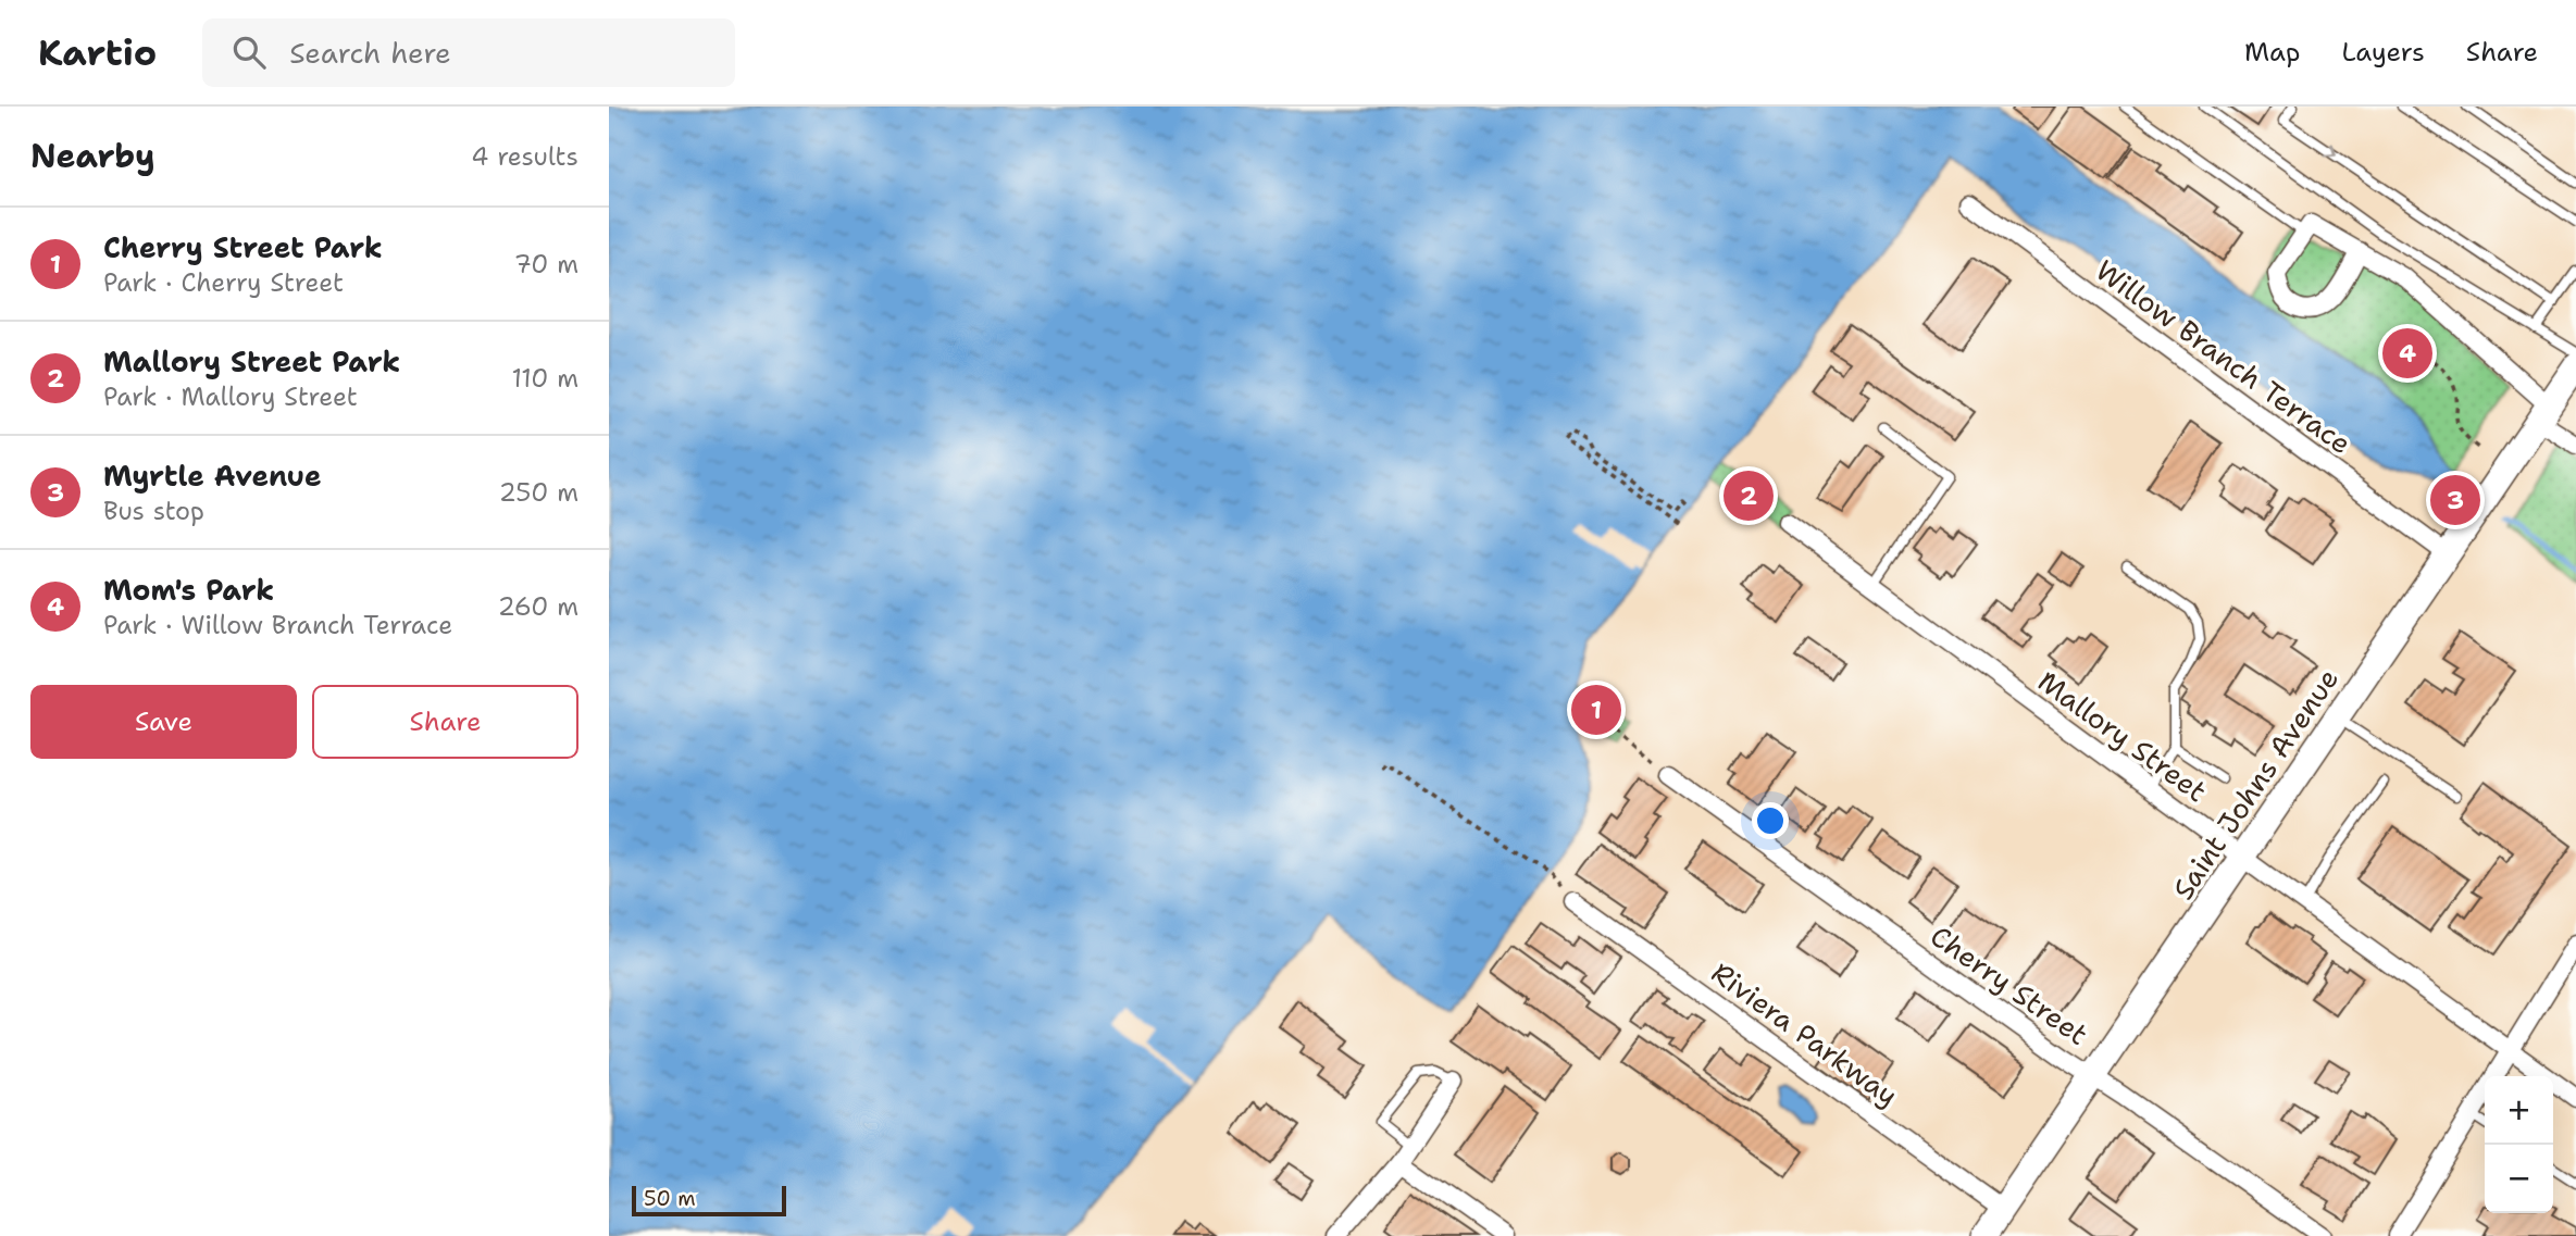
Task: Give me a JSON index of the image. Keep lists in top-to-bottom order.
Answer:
{
  "streets": {
    "main road": ["Saint Johns Avenue"],
    "street": [
      "Willow Branch Terrace",
      "Mallory Street",
      "Cherry Street",
      "Riviera Parkway"
    ]
  },
  "crossings": [
    ["Willow Branch Terrace", "Saint Johns Avenue"],
    ["Mallory Street", "Saint Johns Avenue"],
    ["Saint Johns Avenue", "Cherry Street"],
    ["Saint Johns Avenue", "Riviera Parkway"]
  ],
  "scale_bar": "50 m",
  "page": {
    "header": "Kartio",
    "search": "Search here",
    "nav": ["Map", "Layers", "Share"],
    "heading": ["Nearby", "4 results"],
    "list": [
      {
        "mark": "1",
        "name": "Cherry Street Park",
        "note": "Park · Cherry Street",
        "value": "70 m"
      },
      {
        "mark": "2",
        "name": "Mallory Street Park",
        "note": "Park · Mallory Street",
        "value": "110 m"
      },
      {
        "mark": "3",
        "name": "Myrtle Avenue",
        "note": "Bus stop",
        "value": "250 m"
      },
      {
        "mark": "4",
        "name": "Mom's Park",
        "note": "Park · Willow Branch Terrace",
        "value": "260 m"
      }
    ],
    "pins": [
      "4",
      "2",
      "3",
      "1"
    ],
    "buttons": ["Save", "Share"],
    "map_buttons": ["+", "−"],
    "scale": "50 m"
  }
}
